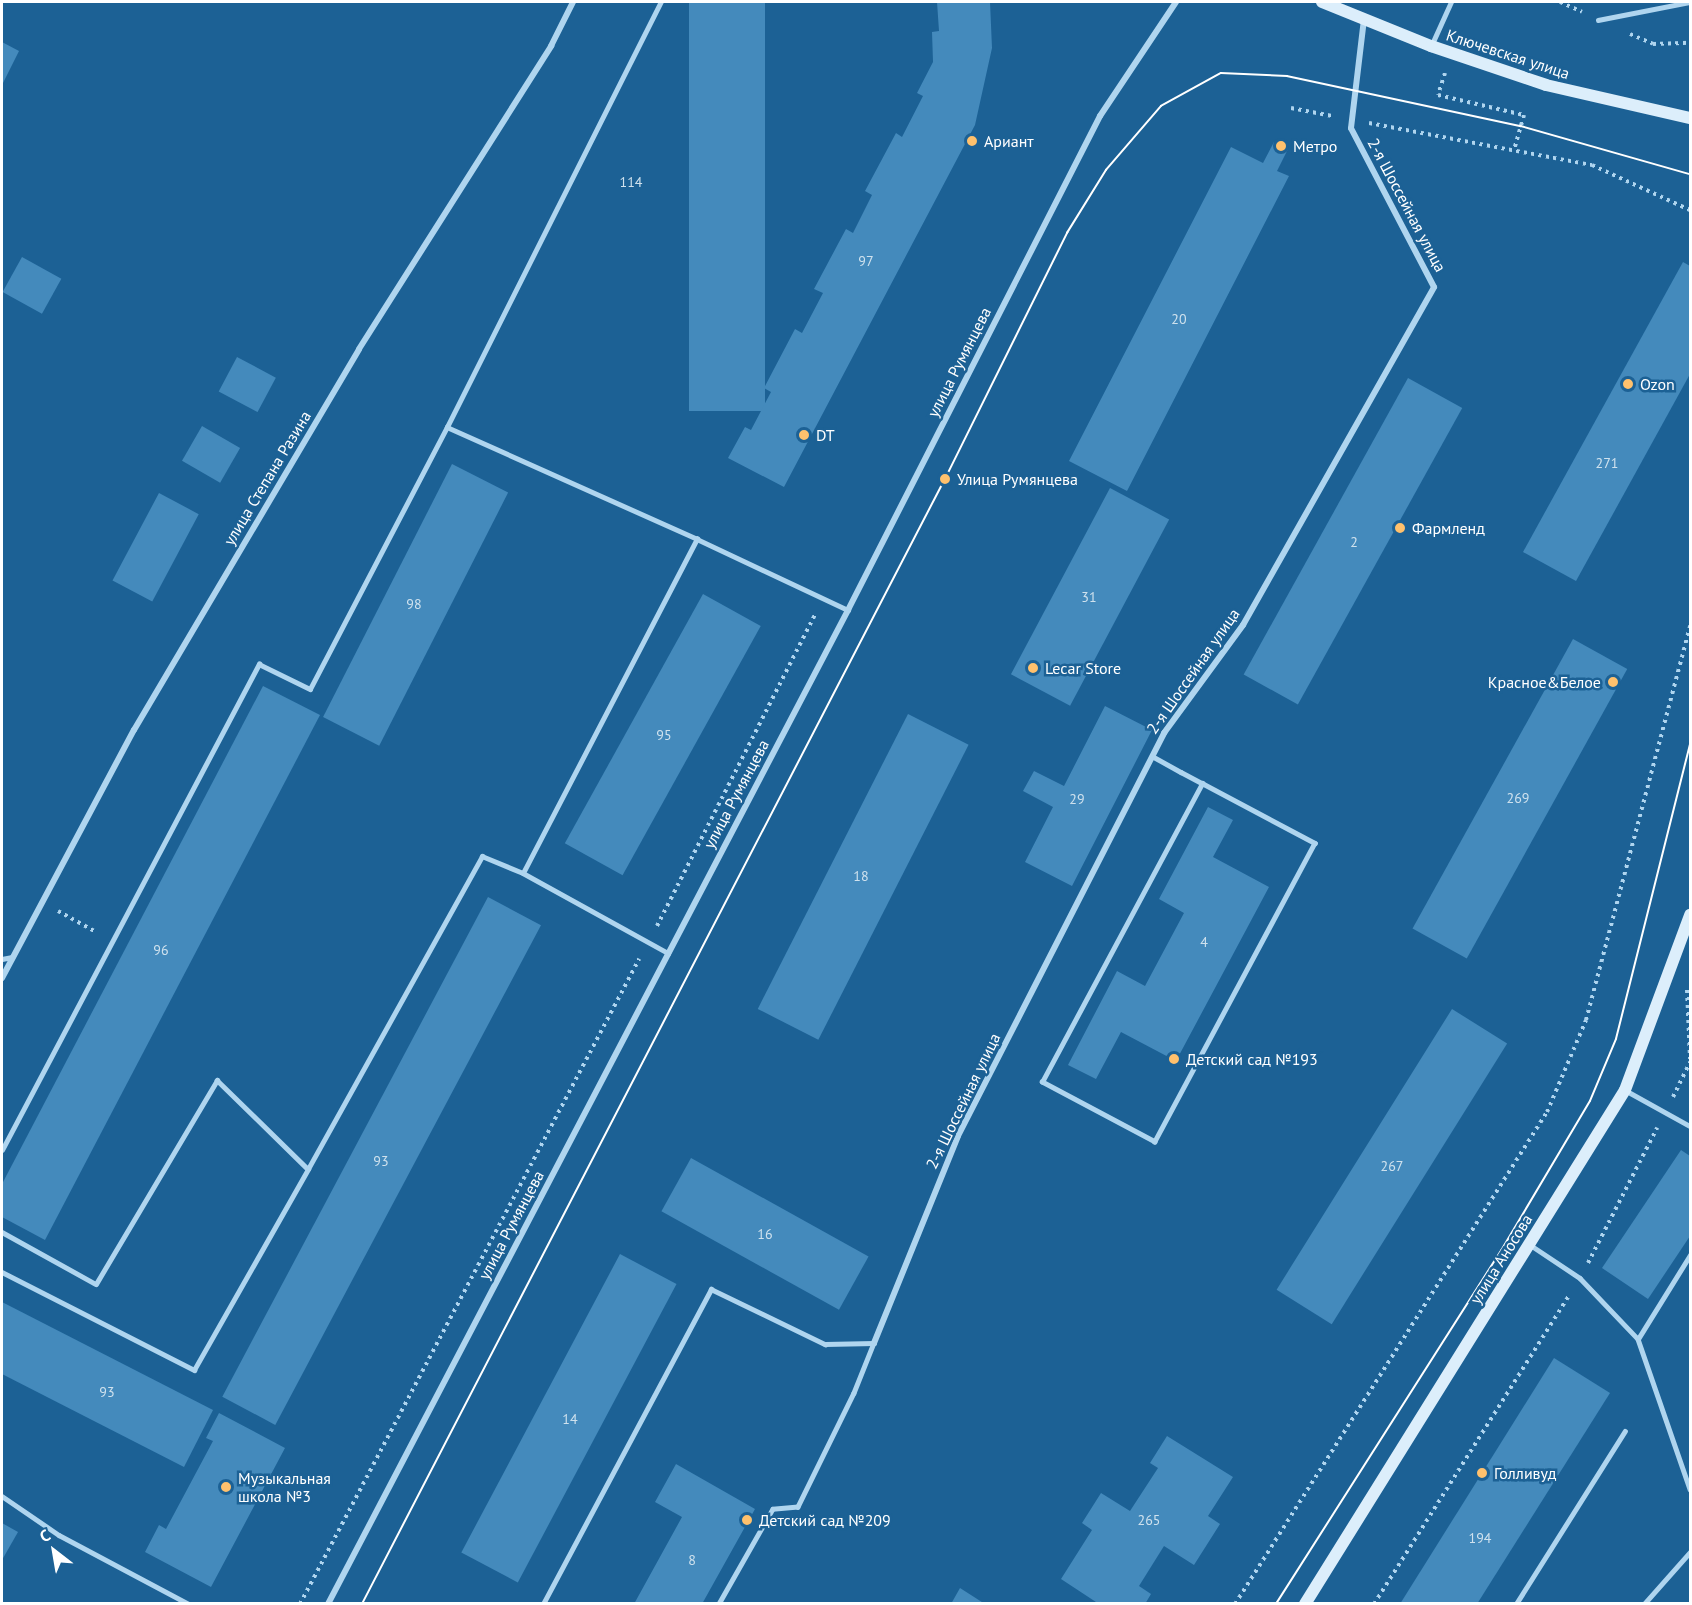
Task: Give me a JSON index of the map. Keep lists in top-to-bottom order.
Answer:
{
  "streets": {
    "main road": ["Ключевская улица", "улица Аносова"],
    "street": ["2-я Шоссейная улица", "улица Румянцева", "улица Степана Разина"]
  },
  "crossings": [
    ["Ключевская улица", "2-я Шоссейная улица"]
  ],
  "places": [
    "Ариант",
    "Метро",
    "Ozon",
    "DT",
    "Улица Румянцева",
    "Фармленд",
    "Lecar Store",
    "Красное&Белое",
    "Детский сад №193",
    "Голливуд",
    "Музыкальная школа №3",
    "Детский сад №209"
  ],
  "house_numbers": [
    "114",
    "97",
    "20",
    "271",
    "2",
    "31",
    "98",
    "95",
    "269",
    "29",
    "18",
    "4",
    "96",
    "93",
    "267",
    "16",
    "93",
    "14",
    "265",
    "194",
    "8"
  ],
  "north": "top left"
}
